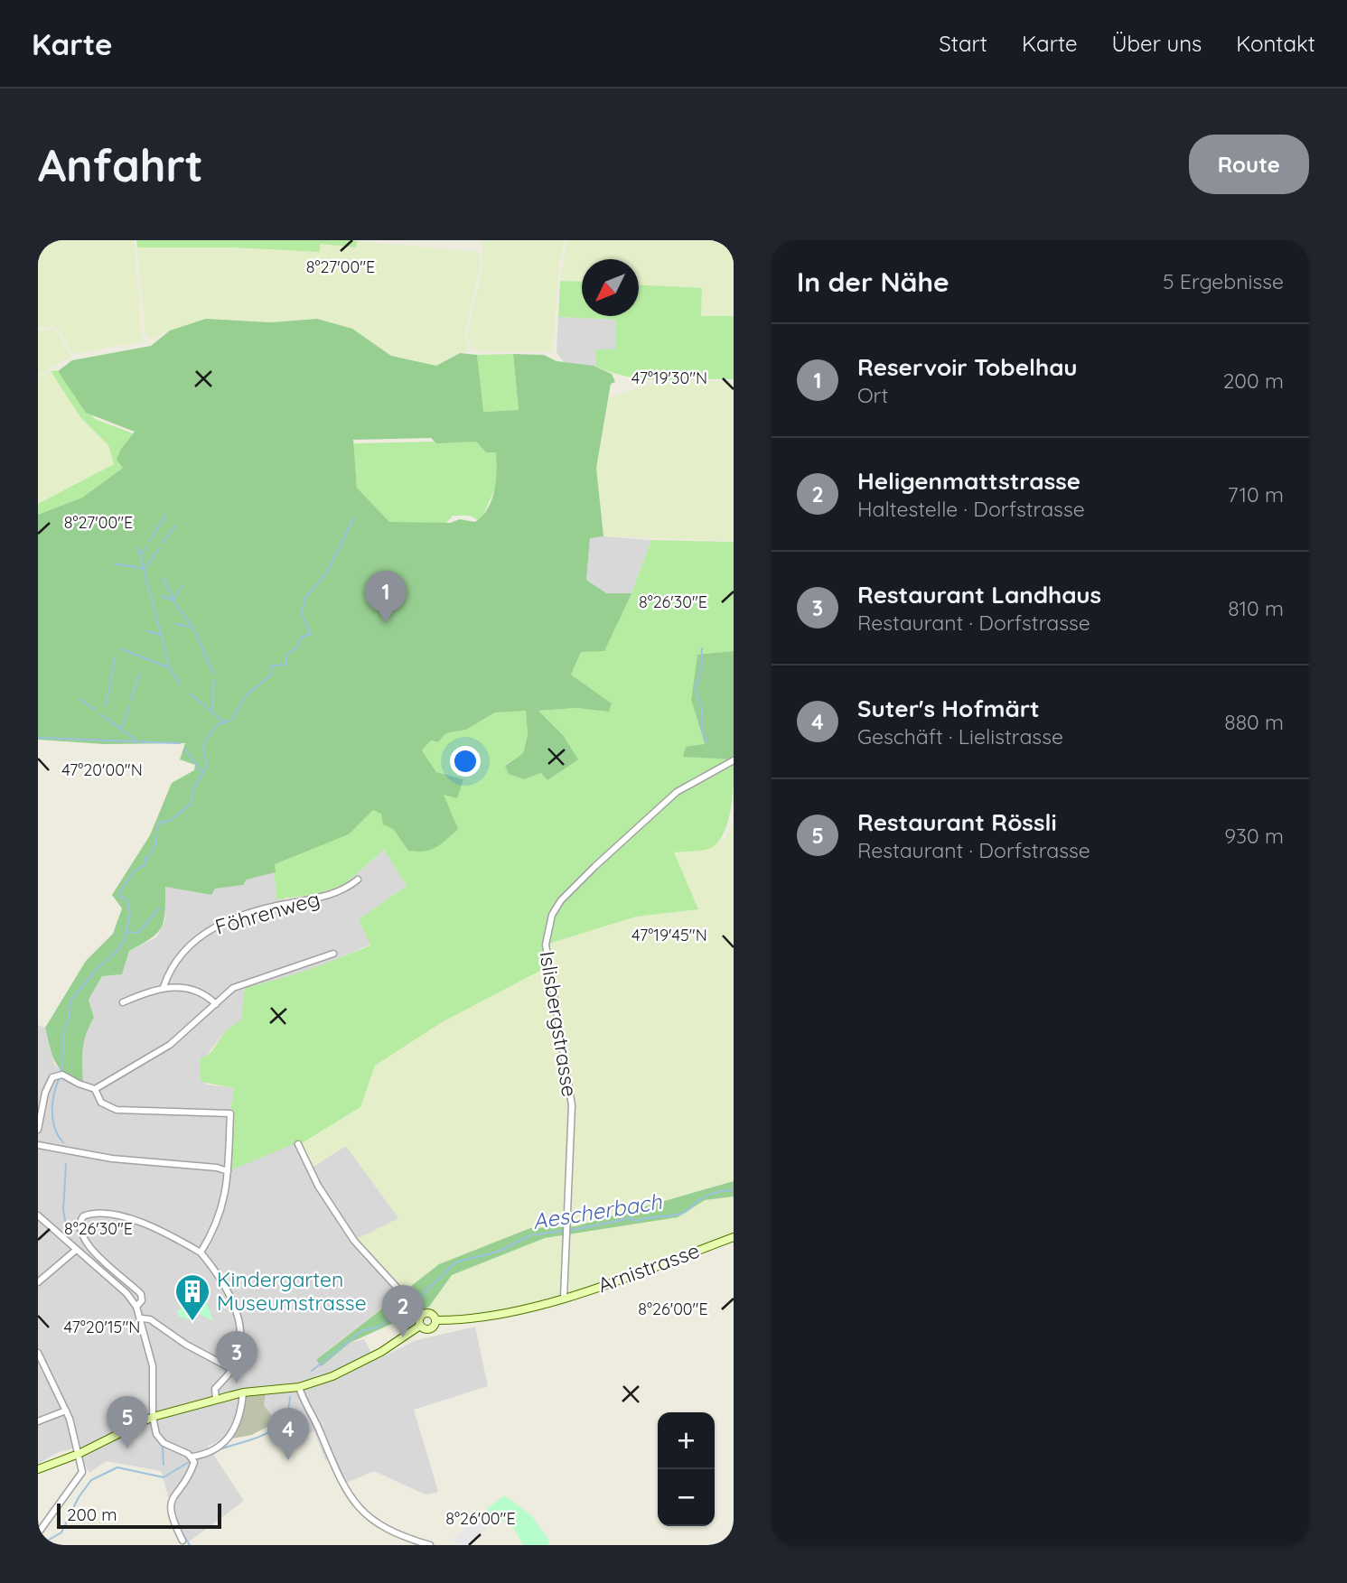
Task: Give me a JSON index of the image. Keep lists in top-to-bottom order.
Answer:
{
  "streets": {
    "street": ["Föhrenweg", "Islisbergstrasse", "Arnistrasse"]
  },
  "crossings": [
    ["Islisbergstrasse", "Arnistrasse"]
  ],
  "water": ["Aescherbach"],
  "places": {
    "building": ["Kindergarten Museumstrasse"]
  },
  "scale_bar": "200 m",
  "north": "bottom left",
  "page": {
    "header": "Karte",
    "nav": [
      "Start",
      "Karte",
      "Über uns",
      "Kontakt"
    ],
    "buttons": "Route",
    "title": "Anfahrt",
    "heading": ["In der Nähe", "5 Ergebnisse"],
    "list": [
      {
        "mark": "1",
        "name": "Reservoir Tobelhau",
        "note": "Ort",
        "value": "200 m"
      },
      {
        "mark": "2",
        "name": "Heligenmattstrasse",
        "note": "Haltestelle · Dorfstrasse",
        "value": "710 m"
      },
      {
        "mark": "3",
        "name": "Restaurant Landhaus",
        "note": "Restaurant · Dorfstrasse",
        "value": "810 m"
      },
      {
        "mark": "4",
        "name": "Suter's Hofmärt",
        "note": "Geschäft · Lielistrasse",
        "value": "880 m"
      },
      {
        "mark": "5",
        "name": "Restaurant Rössli",
        "note": "Restaurant · Dorfstrasse",
        "value": "930 m"
      }
    ],
    "pins": [
      "1",
      "2",
      "3",
      "5",
      "4"
    ],
    "map_buttons": ["+", "−"],
    "scale": "200 m"
  },
  "coordinates": [
    "8°27'00\"E",
    "47°19'30\"N",
    "8°26'30\"E",
    "47°20'00\"N",
    "47°19'45\"N",
    "8°26'00\"E",
    "47°20'15\"N"
  ]
}
